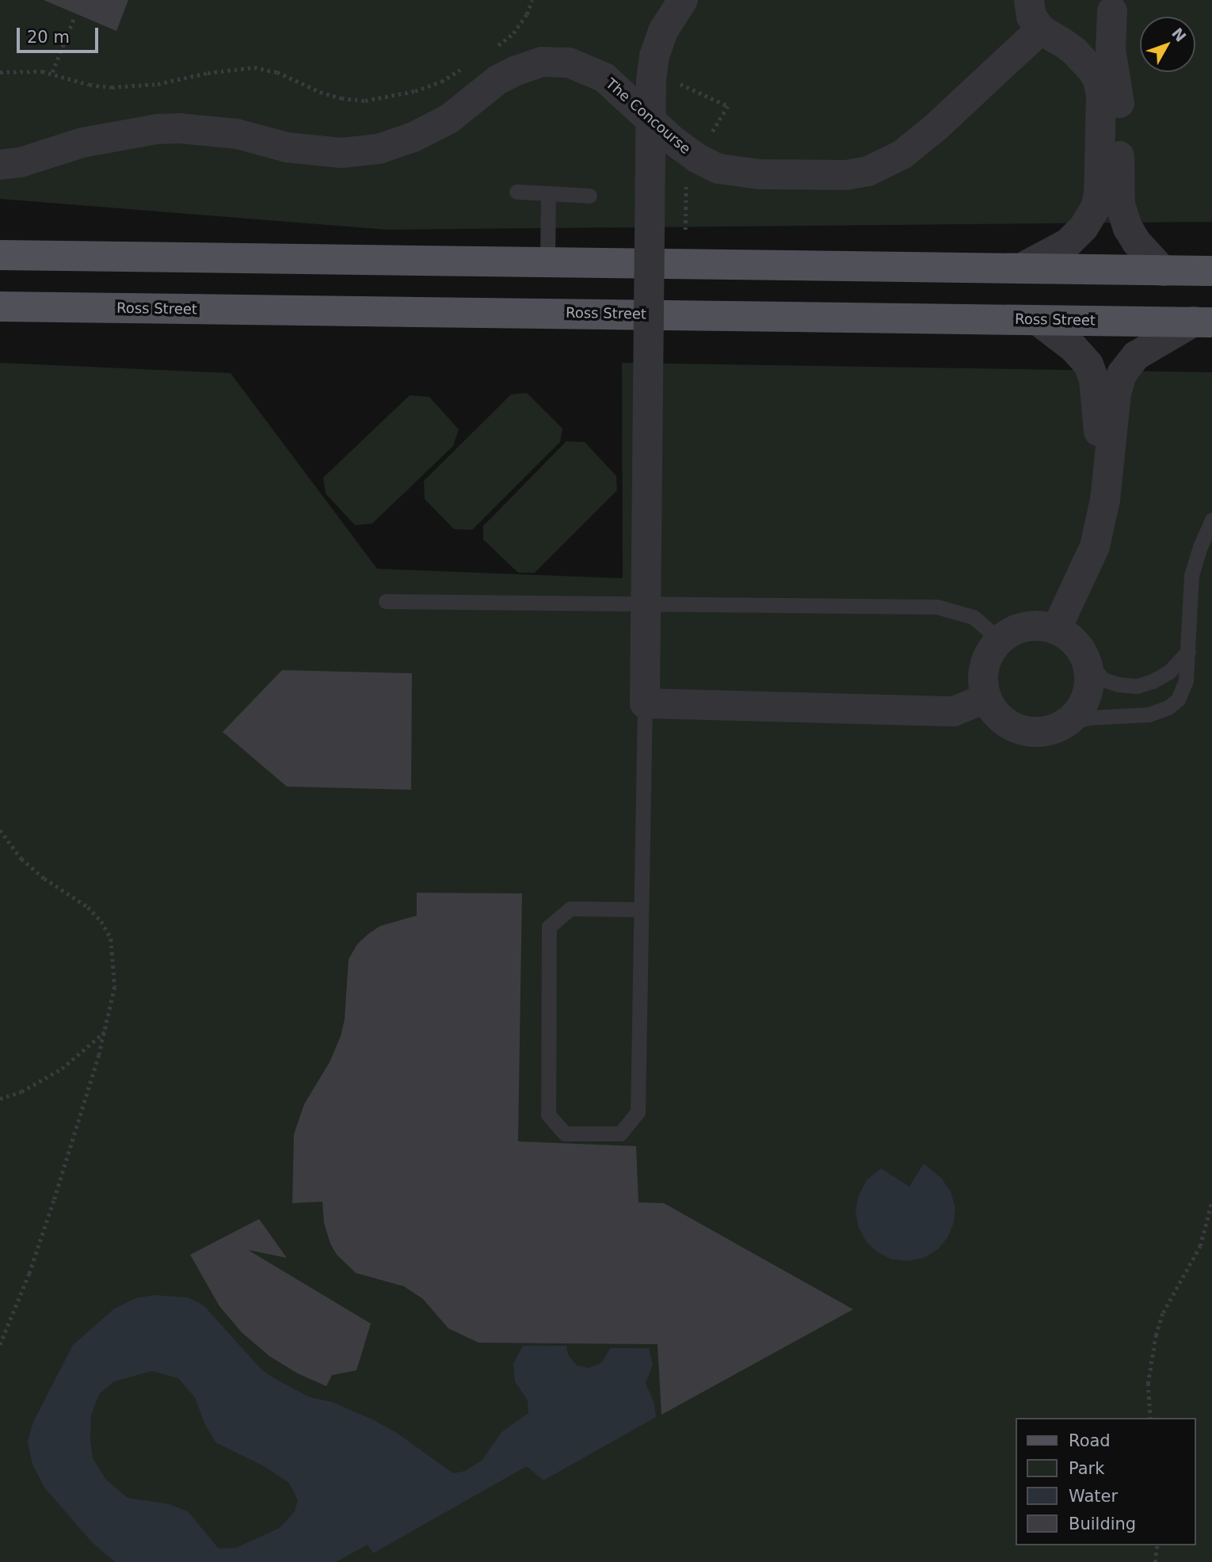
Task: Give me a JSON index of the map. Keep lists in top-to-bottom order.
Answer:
{
  "streets": {
    "main road": ["Ross Street"],
    "street": ["The Concourse"]
  },
  "legend": [
    "Road",
    "Park",
    "Water",
    "Building"
  ],
  "scale_bar": "20 m",
  "north": "top right"
}
